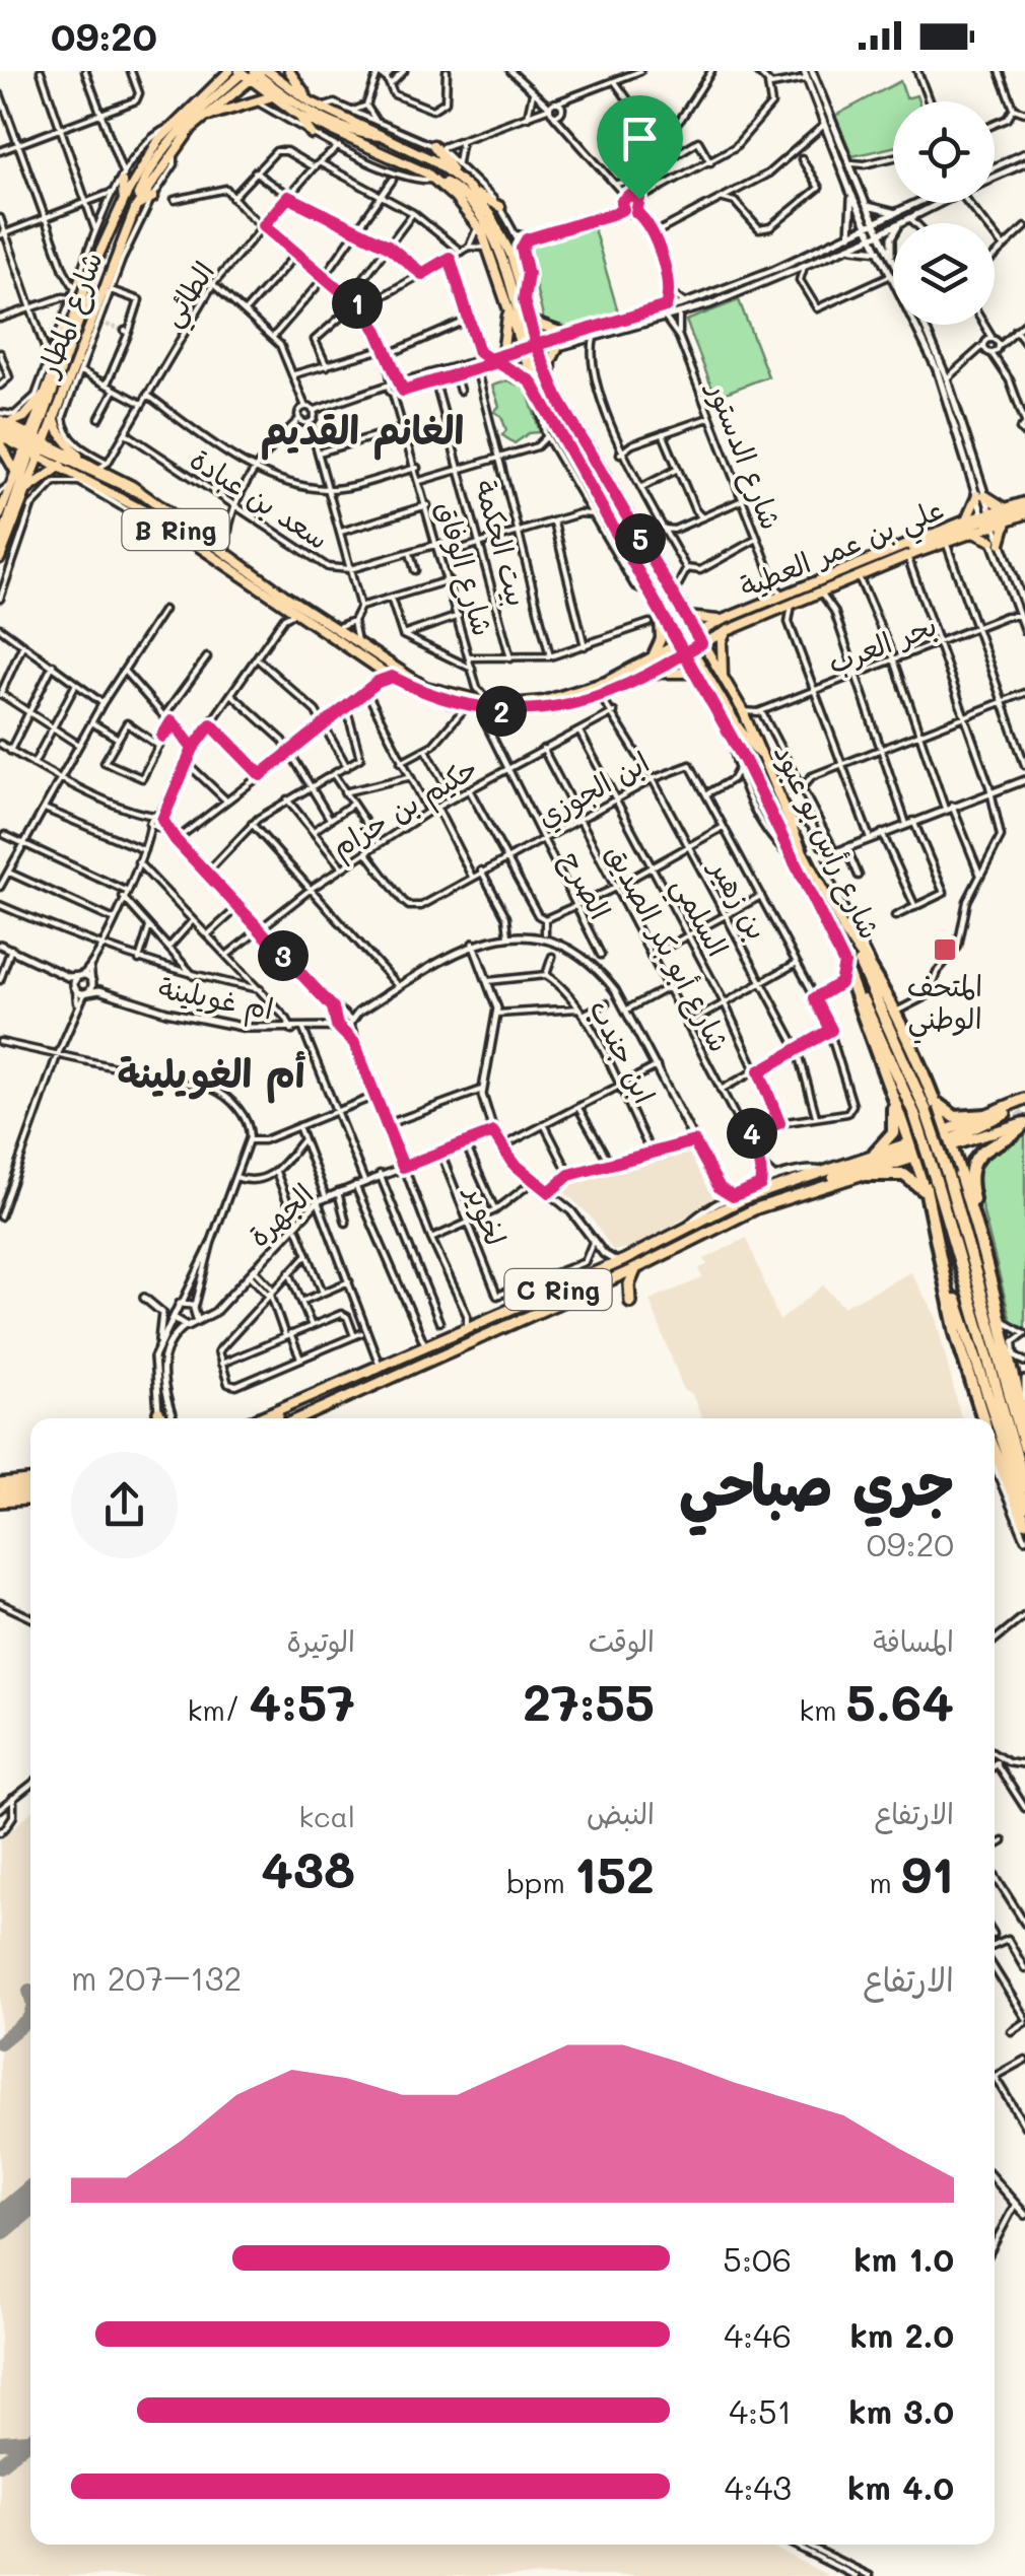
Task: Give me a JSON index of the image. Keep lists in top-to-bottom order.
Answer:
{
  "streets": {
    "highway": ["شارع رأس بو عبود", "C Ring"],
    "main road": ["شارع المطار", "B Ring", "علي بن عمر العطية"],
    "street": [
      "الطائي",
      "شارع الدستور",
      "سعد بن عبادة",
      "بيت الحكمة",
      "شارع الوفاق",
      "بحر العرب",
      "ابن الجوزي",
      "حكيم بن حزام",
      "الصرح",
      "بن زهير",
      "السلمي",
      "شارع أبو بكر الصديق",
      "ام غويلينة",
      "ابن جندب",
      "الجهرة",
      "لخوير"
    ]
  },
  "crossings": [
    ["الطائي", "شارع المطار"],
    ["الطائي", "سعد بن عبادة"],
    ["الطائي", "B Ring"],
    ["شارع المطار", "B Ring"],
    ["سعد بن عبادة", "شارع الوفاق"],
    ["B Ring", "علي بن عمر العطية"],
    ["B Ring", "شارع الوفاق"],
    ["B Ring", "شارع رأس بو عبود"],
    ["B Ring", "بن زهير"],
    ["علي بن عمر العطية", "شارع رأس بو عبود"],
    ["بحر العرب", "شارع رأس بو عبود"],
    ["ابن الجوزي", "حكيم بن حزام"],
    ["ابن الجوزي", "الصرح"],
    ["ابن الجوزي", "بن زهير"],
    ["ابن الجوزي", "السلمي"],
    ["ابن الجوزي", "شارع أبو بكر الصديق"],
    ["حكيم بن حزام", "الصرح"],
    ["حكيم بن حزام", "بن زهير"],
    ["حكيم بن حزام", "السلمي"],
    ["حكيم بن حزام", "شارع أبو بكر الصديق"],
    ["الجهرة", "لخوير"]
  ],
  "districts": ["الغانم القديم", "أم الغويلينة"],
  "places": {
    "transit": ["المتحف الوطني"]
  },
  "page": {
    "status": "09:20",
    "pins": [
      "1",
      "5",
      "2",
      "3",
      "4"
    ],
    "heading": ["جري صباحي", "09:20"],
    "stats": [
      ["المسافة", "5.64 km"],
      ["الوقت", "27:55"],
      ["الوتيرة", "4:57 /km"],
      ["الارتفاع", "91 m"],
      ["النبض", "152 bpm"],
      ["kcal", "438"]
    ],
    "chart": ["الارتفاع", "132–207 m"],
    "list": [
      {
        "name": "1.0 km",
        "note": "5:06"
      },
      {
        "name": "2.0 km",
        "note": "4:46"
      },
      {
        "name": "3.0 km",
        "note": "4:51"
      },
      {
        "name": "4.0 km",
        "note": "4:43"
      }
    ]
  }
}
